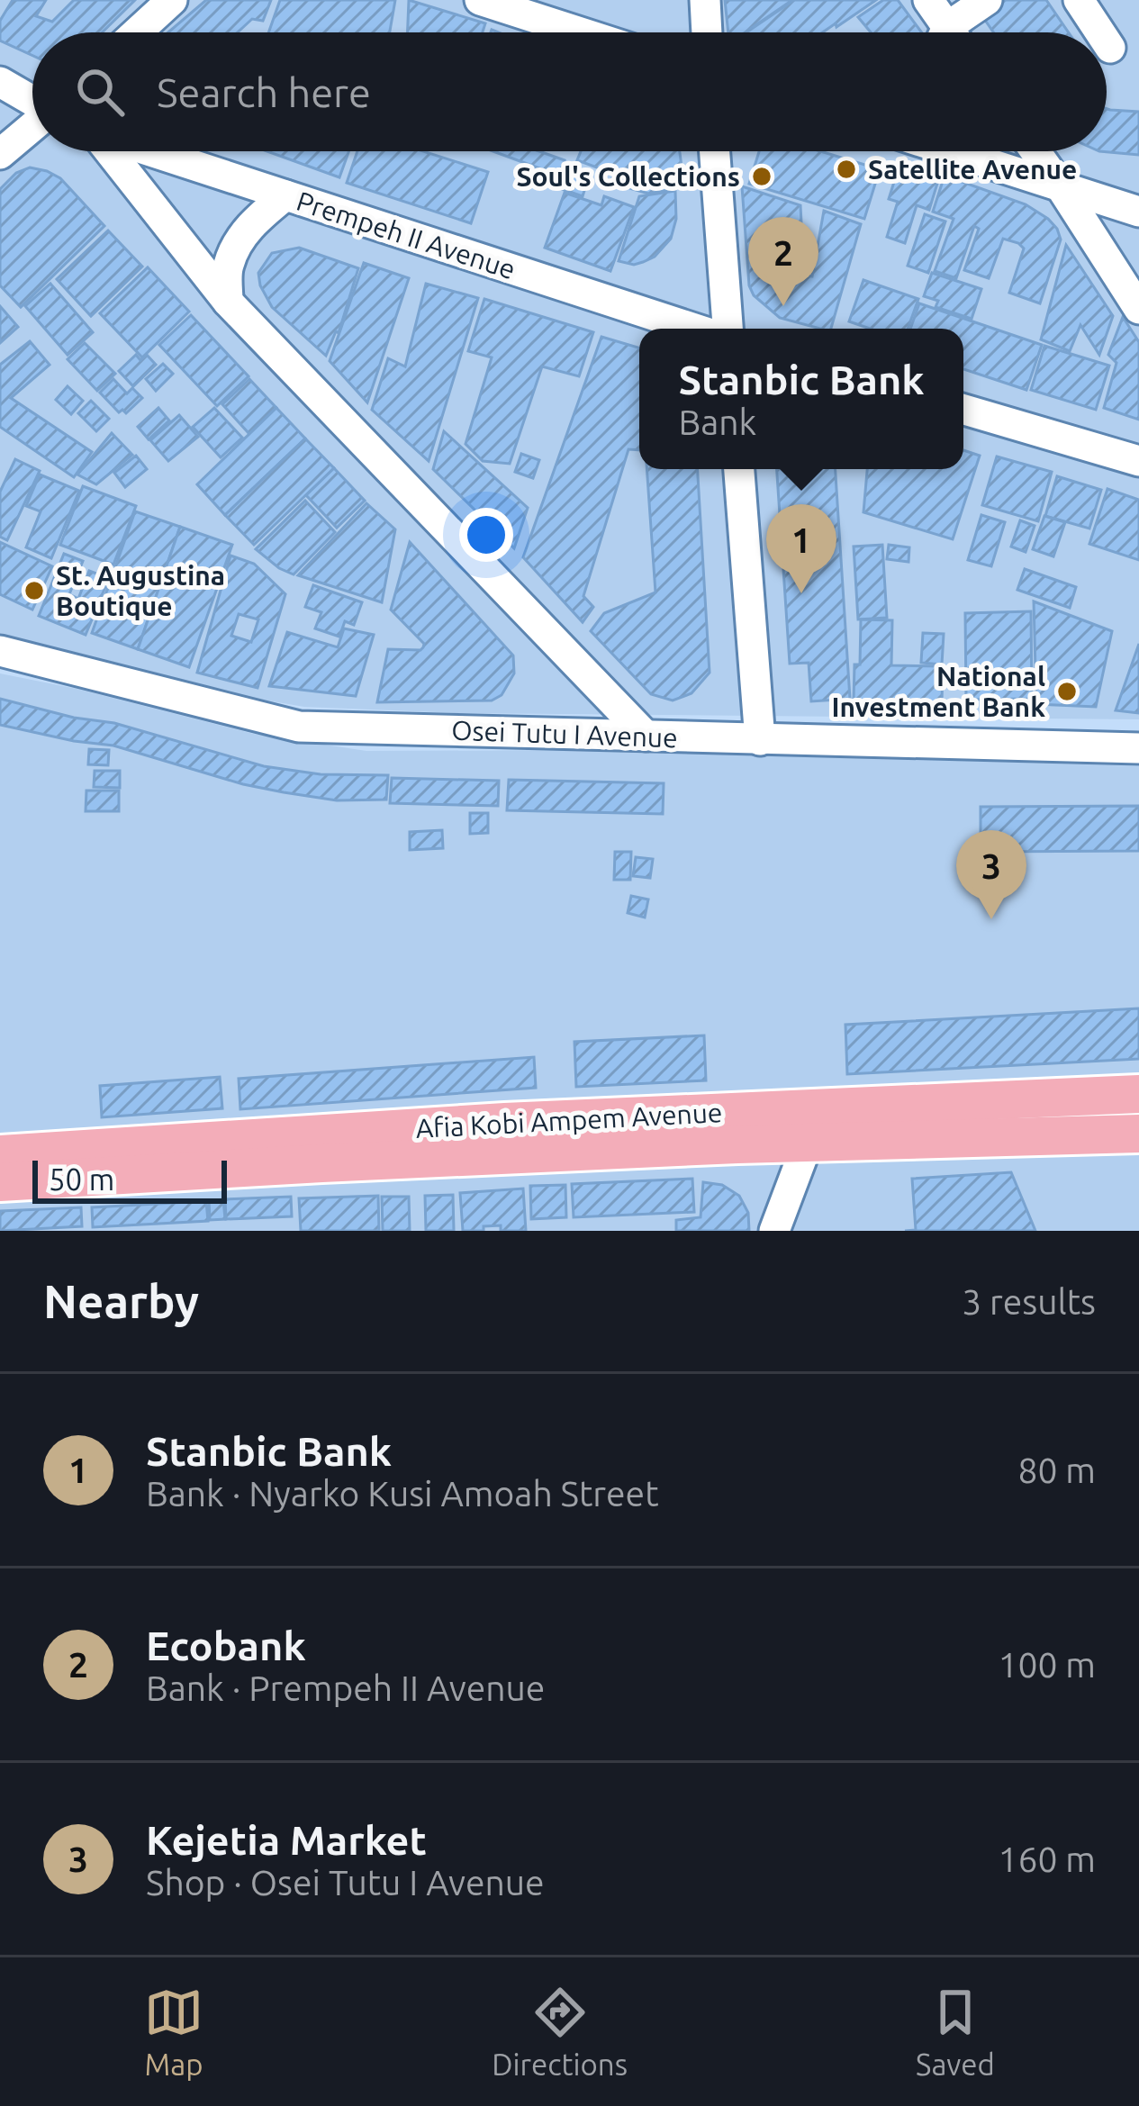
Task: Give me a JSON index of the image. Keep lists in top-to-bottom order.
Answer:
{
  "streets": {
    "main road": ["Afia Kobi Ampem Avenue"],
    "street": ["Prempeh II Avenue", "Osei Tutu I Avenue"]
  },
  "places": [
    "Satellite Avenue",
    "Soul's Collections",
    "St. Augustina Boutique",
    "National Investment Bank"
  ],
  "scale_bar": "50 m",
  "page": {
    "search": "Search here",
    "pins": ["2", "1", "3"],
    "popup": ["Stanbic Bank", "Bank"],
    "scale": "50 m",
    "heading": ["Nearby", "3 results"],
    "list": [
      {
        "mark": "1",
        "name": "Stanbic Bank",
        "note": "Bank · Nyarko Kusi Amoah Street",
        "value": "80 m"
      },
      {
        "mark": "2",
        "name": "Ecobank",
        "note": "Bank · Prempeh II Avenue",
        "value": "100 m"
      },
      {
        "mark": "3",
        "name": "Kejetia Market",
        "note": "Shop · Osei Tutu I Avenue",
        "value": "160 m"
      }
    ],
    "nav": ["Map", "Directions", "Saved"]
  }
}
